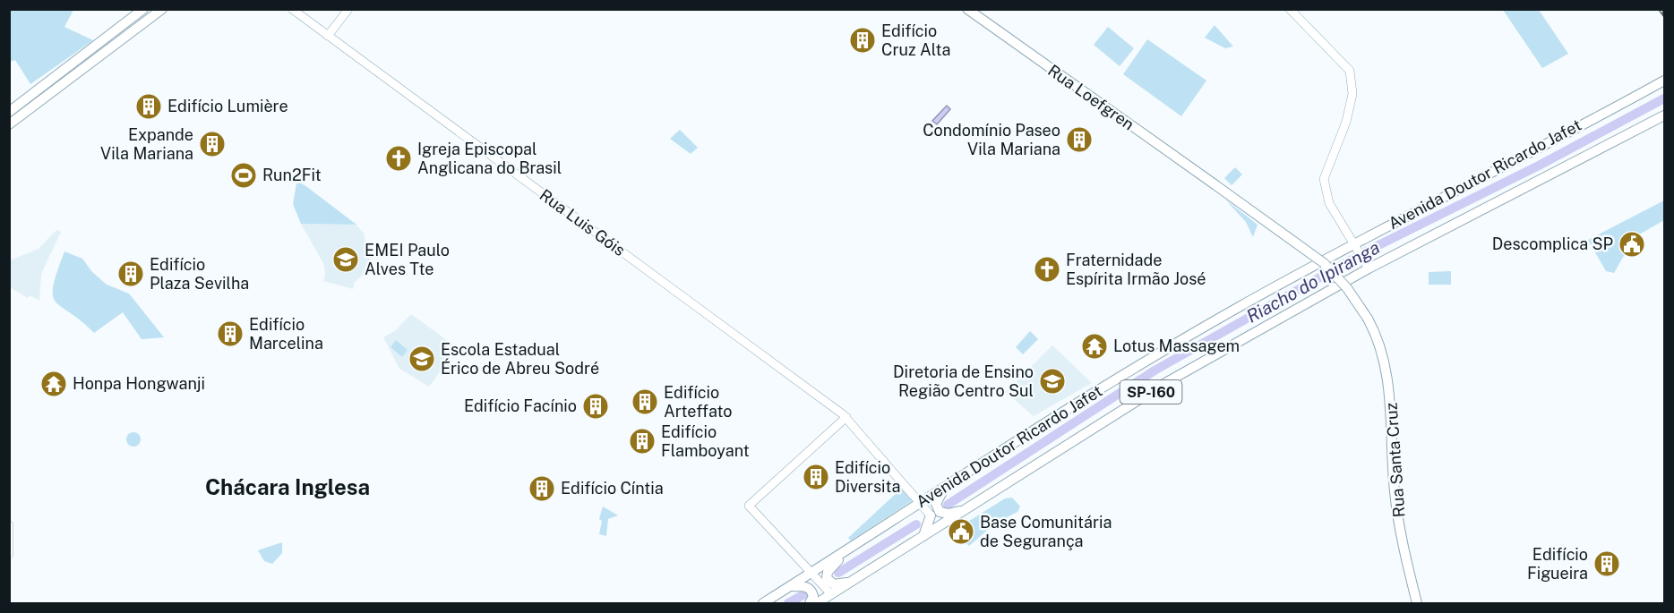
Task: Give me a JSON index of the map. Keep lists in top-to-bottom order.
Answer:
{
  "streets": {
    "main road": [
      "Rua Loefgren",
      "Avenida Doutor Ricardo Jafet",
      "SP-160",
      "Rua Santa Cruz"
    ],
    "street": ["Rua Luis Góis"]
  },
  "crossings": [
    ["Rua Loefgren", "Rua Santa Cruz"],
    ["Avenida Doutor Ricardo Jafet", "Rua Luis Góis"],
    ["Avenida Doutor Ricardo Jafet", "SP-160"]
  ],
  "districts": ["Chácara Inglesa"],
  "water": ["Riacho do Ipiranga"],
  "places": {
    "building": [
      "Edifício Cruz Alta",
      "Edifício Lumière",
      "Condomínio Paseo Vila Mariana",
      "Expande Vila Mariana",
      "Edifício Plaza Sevilha",
      "Edifício Marcelina",
      "Edifício Arteffato",
      "Edifício Facínio",
      "Edifício Flamboyant",
      "Edifício Diversita",
      "Edifício Cíntia",
      "Edifício Figueira"
    ],
    "church": ["Igreja Episcopal Anglicana do Brasil", "Fraternidade Espírita Irmão José"],
    "sports": ["Run2Fit"],
    "public building": ["Descomplica SP", "Base Comunitária de Segurança"],
    "school or university": ["EMEI Paulo Alves Tte", "Escola Estadual Érico de Abreu Sodré", "Diretoria de Ensino Região Centro Sul"],
    "temple": ["Lotus Massagem", "Honpa Hongwanji"]
  }
}
